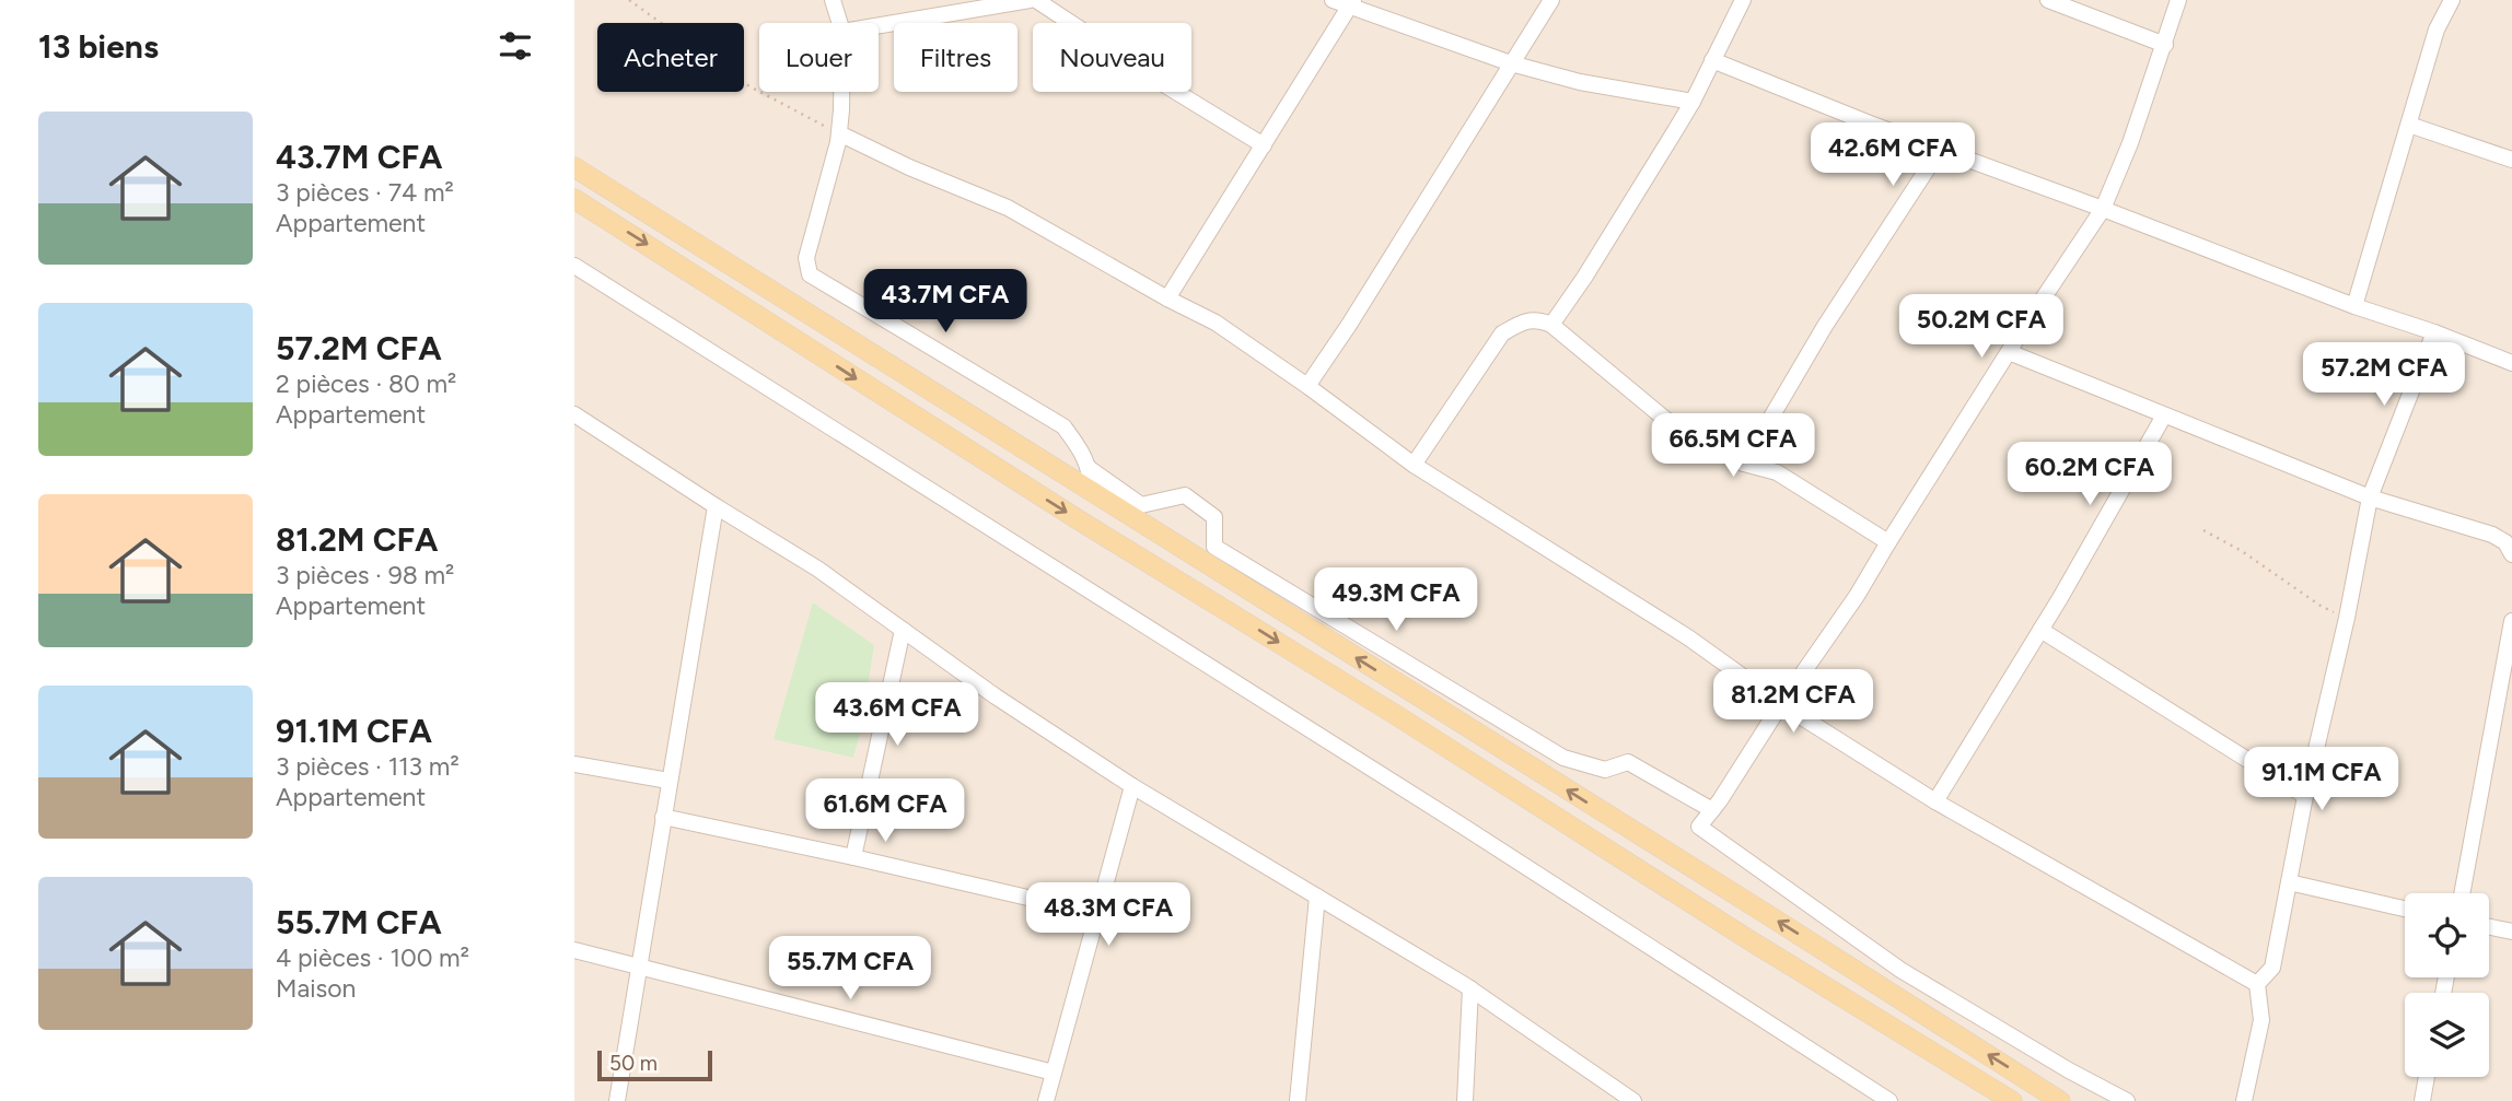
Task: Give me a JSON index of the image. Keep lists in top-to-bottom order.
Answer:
{
  "scale_bar": "50 m",
  "page": {
    "heading": "13 biens",
    "chip": [
      "Acheter",
      "Louer",
      "Filtres",
      "Nouveau"
    ],
    "list": [
      {
        "name": "43.7M CFA",
        "note": "3 pièces · 74 m² · Appartement"
      },
      {
        "name": "57.2M CFA",
        "note": "2 pièces · 80 m² · Appartement"
      },
      {
        "name": "81.2M CFA",
        "note": "3 pièces · 98 m² · Appartement"
      },
      {
        "name": "91.1M CFA",
        "note": "3 pièces · 113 m² · Appartement"
      },
      {
        "name": "55.7M CFA",
        "note": "4 pièces · 100 m² · Maison"
      }
    ],
    "price": [
      "42.6M CFA",
      "43.7M CFA",
      "50.2M CFA",
      "57.2M CFA",
      "66.5M CFA",
      "60.2M CFA",
      "49.3M CFA",
      "81.2M CFA",
      "43.6M CFA",
      "91.1M CFA",
      "61.6M CFA",
      "48.3M CFA",
      "55.7M CFA"
    ],
    "scale": "50 m"
  }
}
